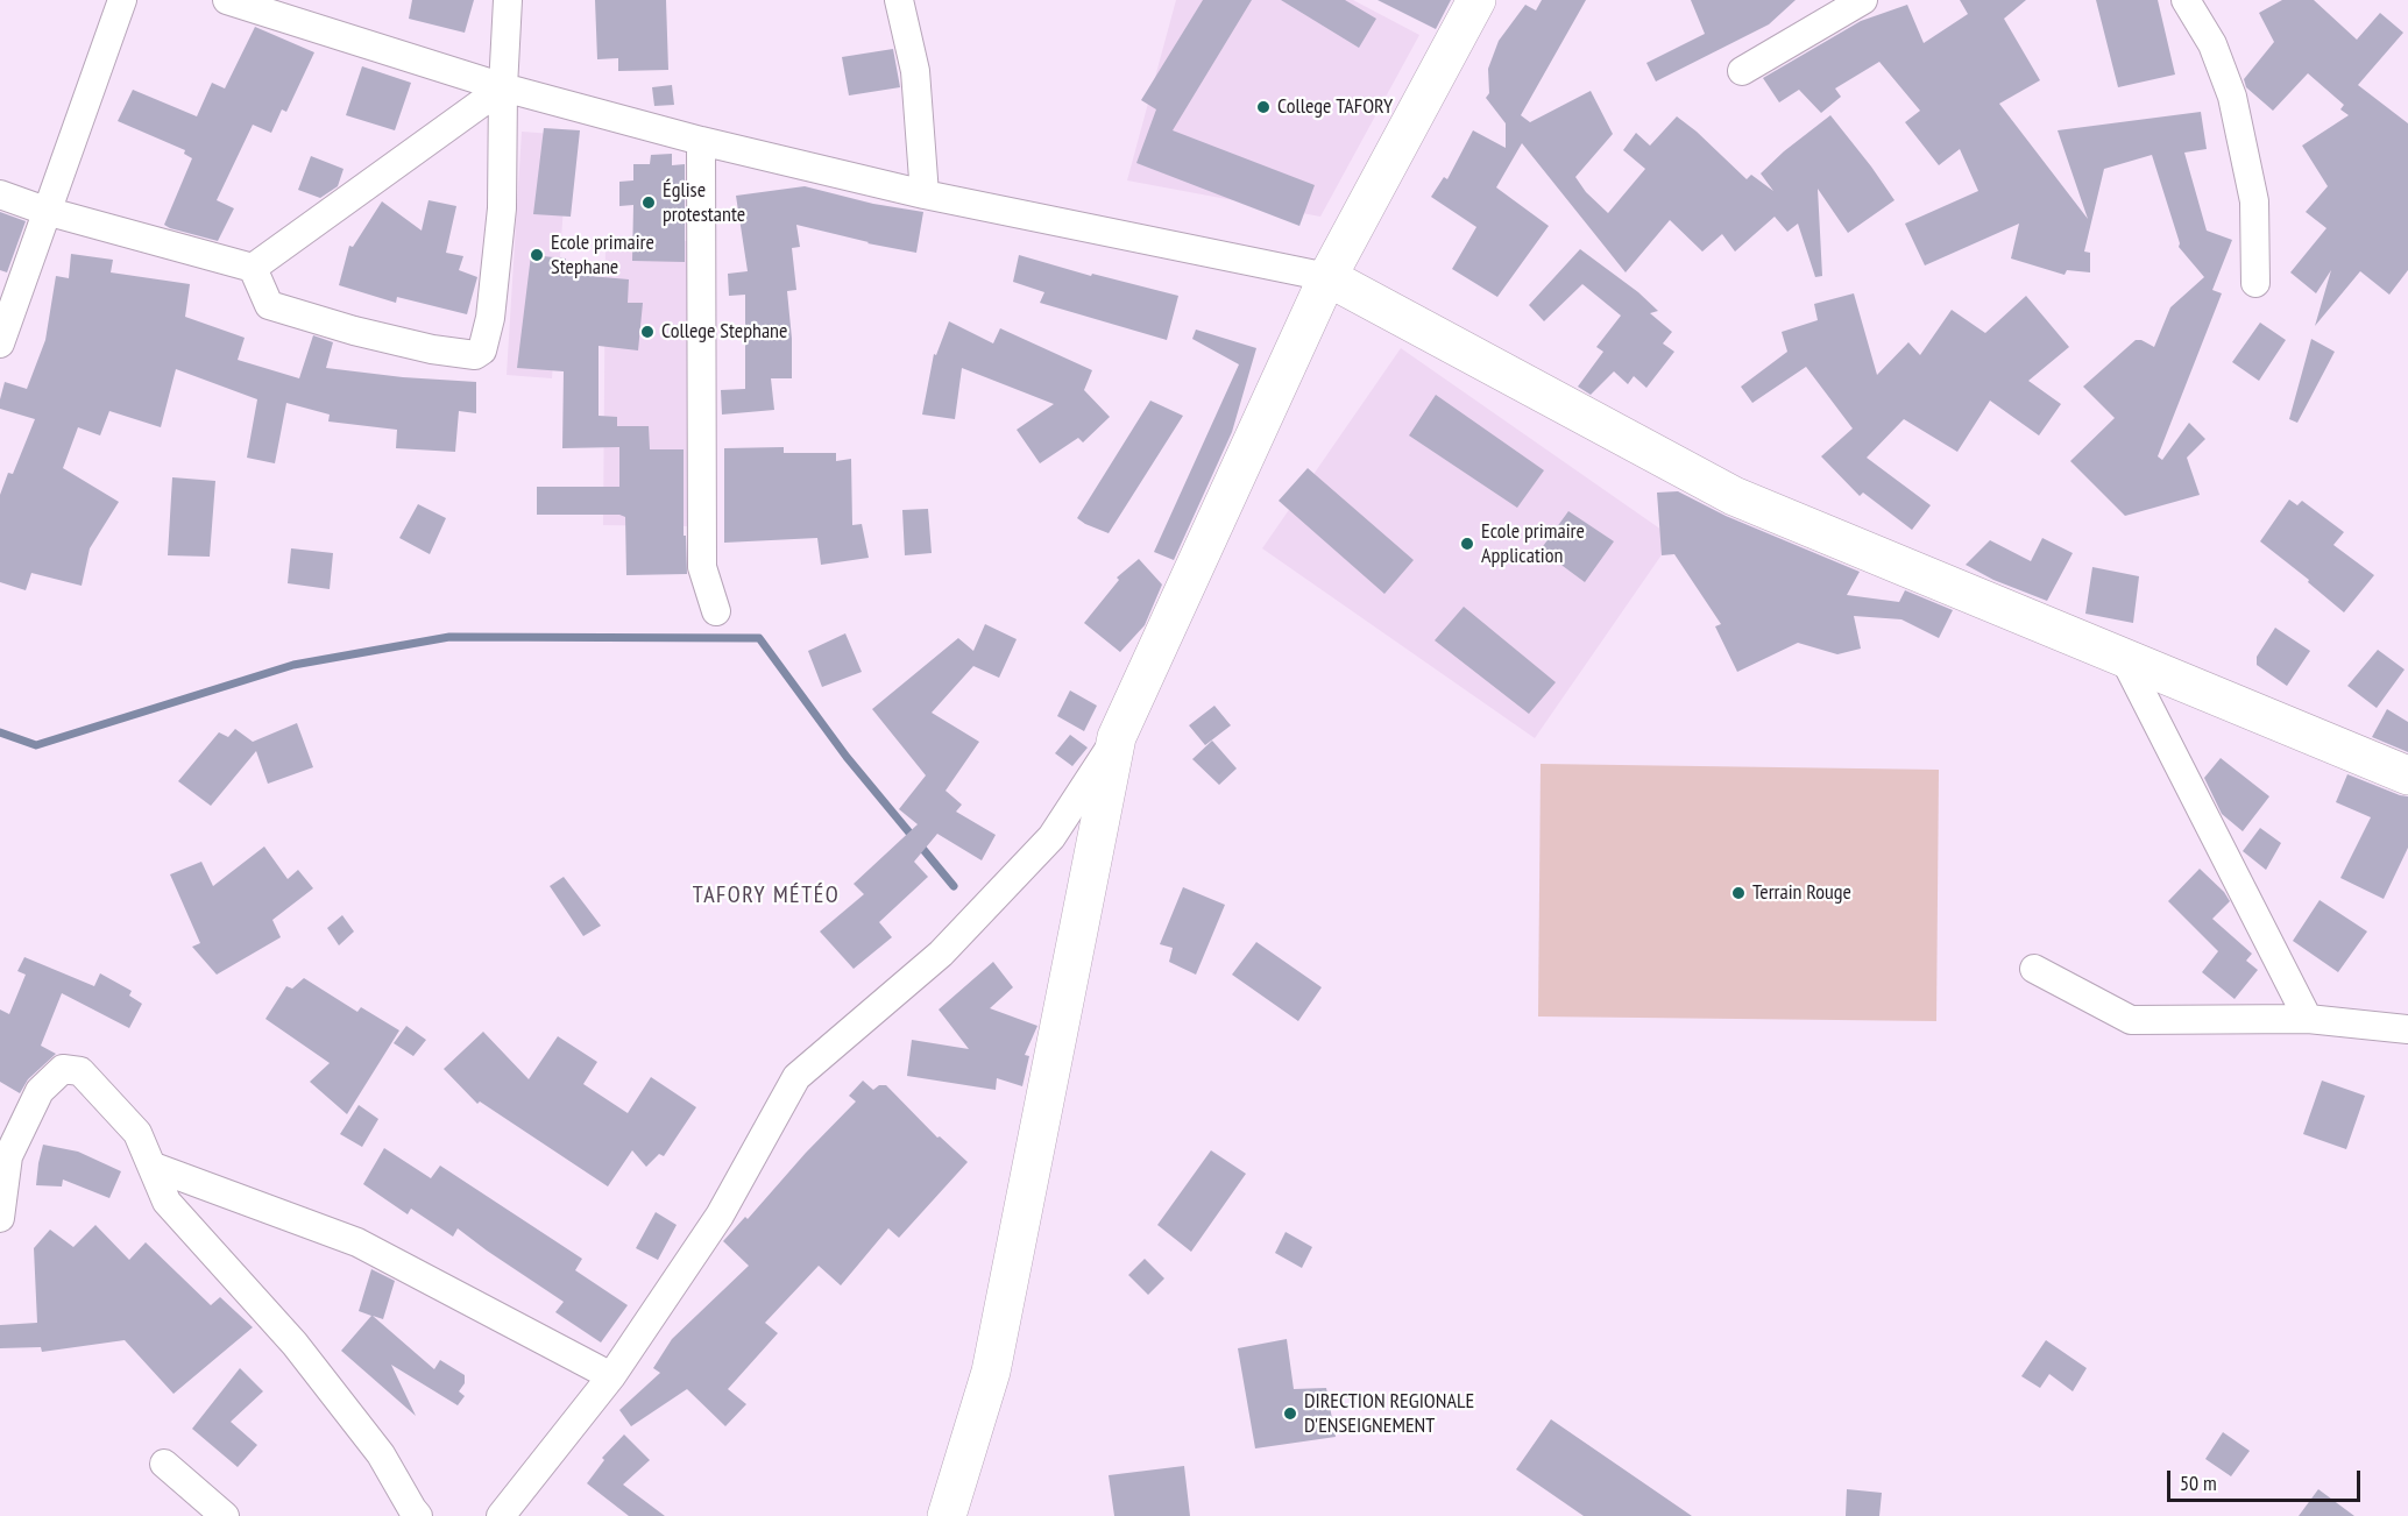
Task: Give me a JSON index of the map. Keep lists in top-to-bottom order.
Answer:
{
  "districts": ["TAFORY MÉTÉO"],
  "places": [
    "College TAFORY",
    "Église protestante",
    "Ecole primaire Stephane",
    "College Stephane",
    "Ecole primaire Application",
    "Terrain Rouge",
    "DIRECTION REGIONALE D'ENSEIGNEMENT"
  ],
  "scale_bar": "50 m"
}
